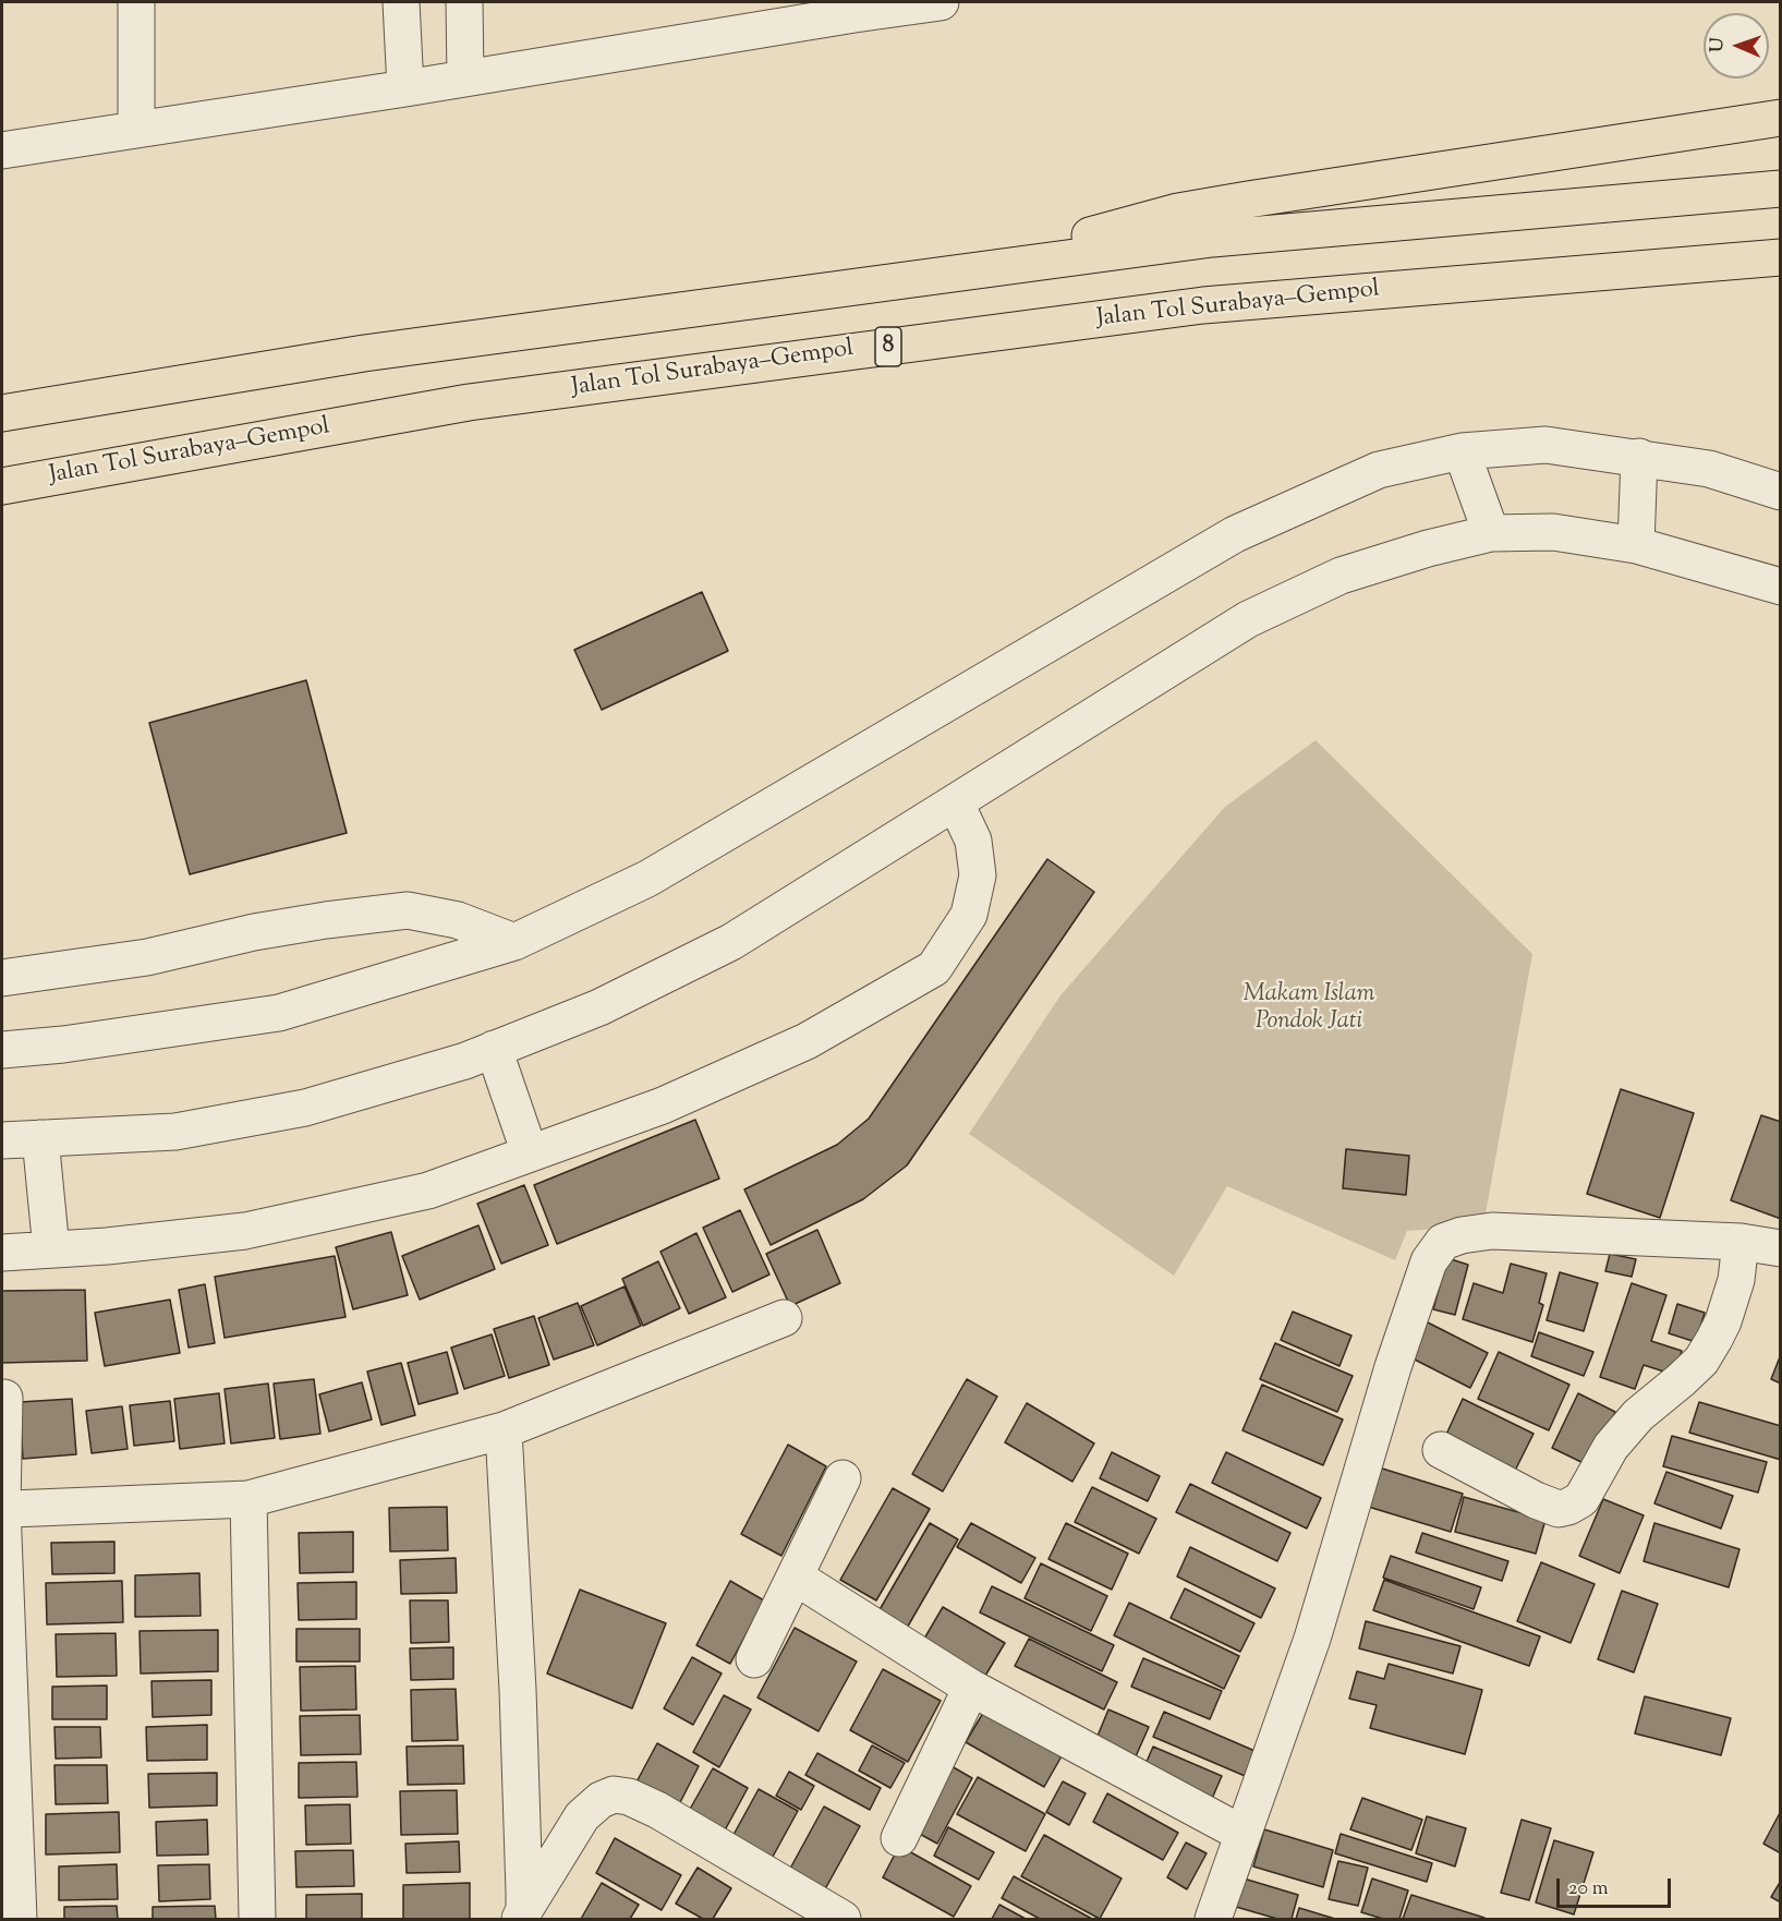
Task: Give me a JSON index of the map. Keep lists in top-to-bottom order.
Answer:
{
  "streets": {
    "highway": ["Jalan Tol Surabaya–Gempol", "8"]
  },
  "parks": ["Makam Islam Pondok Jati"],
  "scale_bar": "20 m",
  "north": "left"
}
